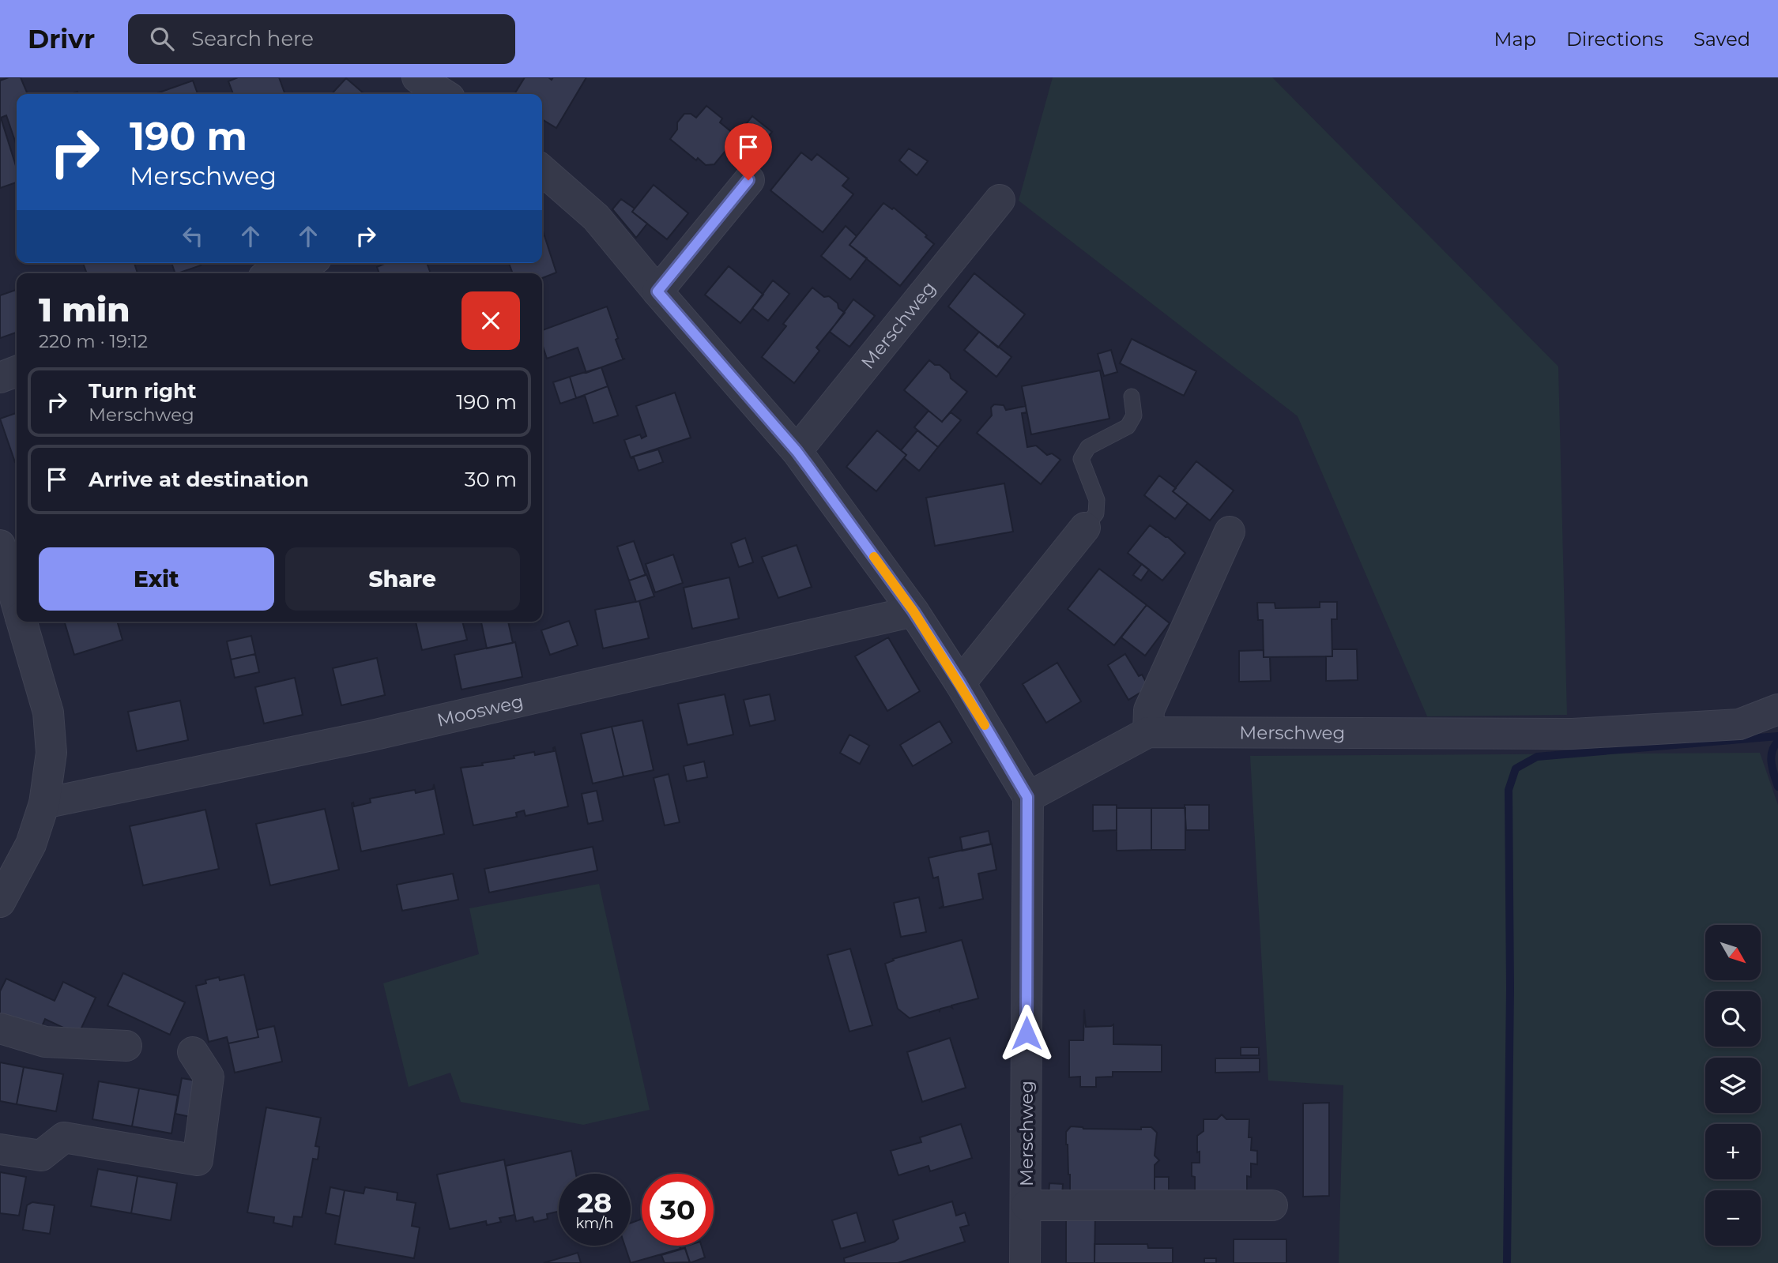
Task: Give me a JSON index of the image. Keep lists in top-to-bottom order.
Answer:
{
  "streets": {
    "street": ["Merschweg", "Moosweg"]
  },
  "north": "bottom right",
  "page": {
    "header": "Drivr",
    "search": "Search here",
    "nav": ["Map", "Directions", "Saved"],
    "turn": ["190 m", "Merschweg"],
    "heading": ["1 min", "220 m · 19:12"],
    "list": [
      {
        "name": "Turn right",
        "note": "Merschweg",
        "value": "190 m"
      },
      {
        "name": "Arrive at destination",
        "value": "30 m"
      }
    ],
    "buttons": ["Exit", "Share"],
    "map_buttons": ["+", "−"],
    "speed": "28 km/h",
    "limit": "30"
  }
}
